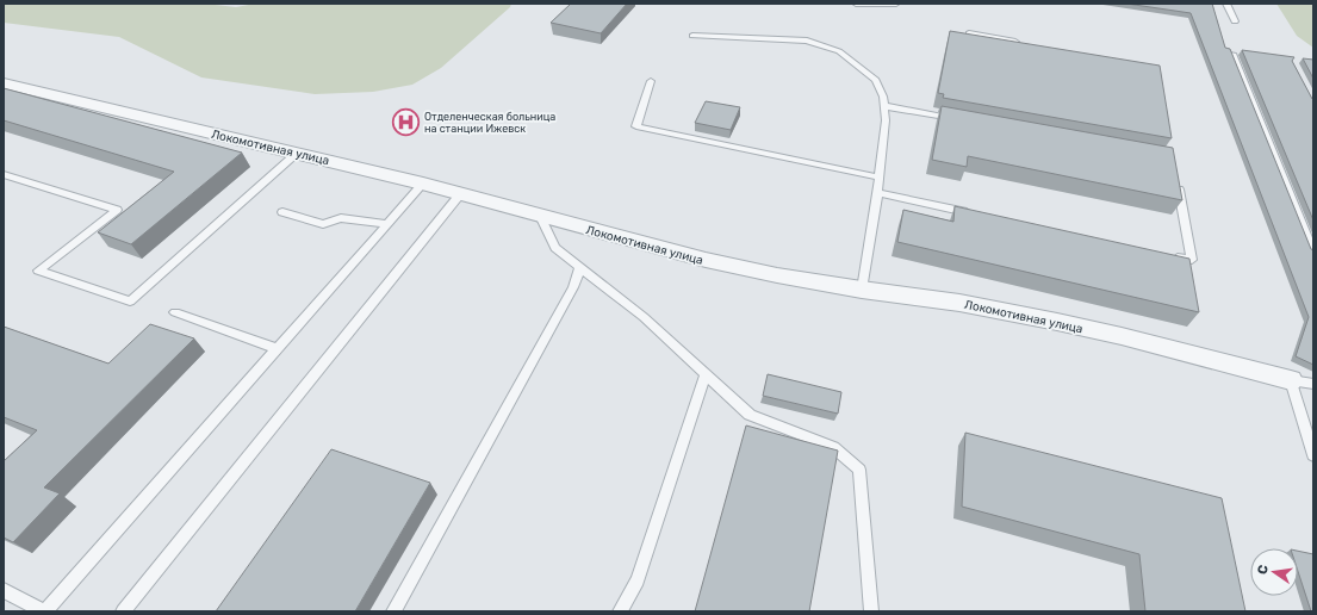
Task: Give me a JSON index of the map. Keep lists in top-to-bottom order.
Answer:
{
  "streets": {
    "street": ["Локомотивная улица"]
  },
  "places": {
    "hospital": ["Отделенческая больница на станции Ижевск"]
  },
  "north": "left"
}
